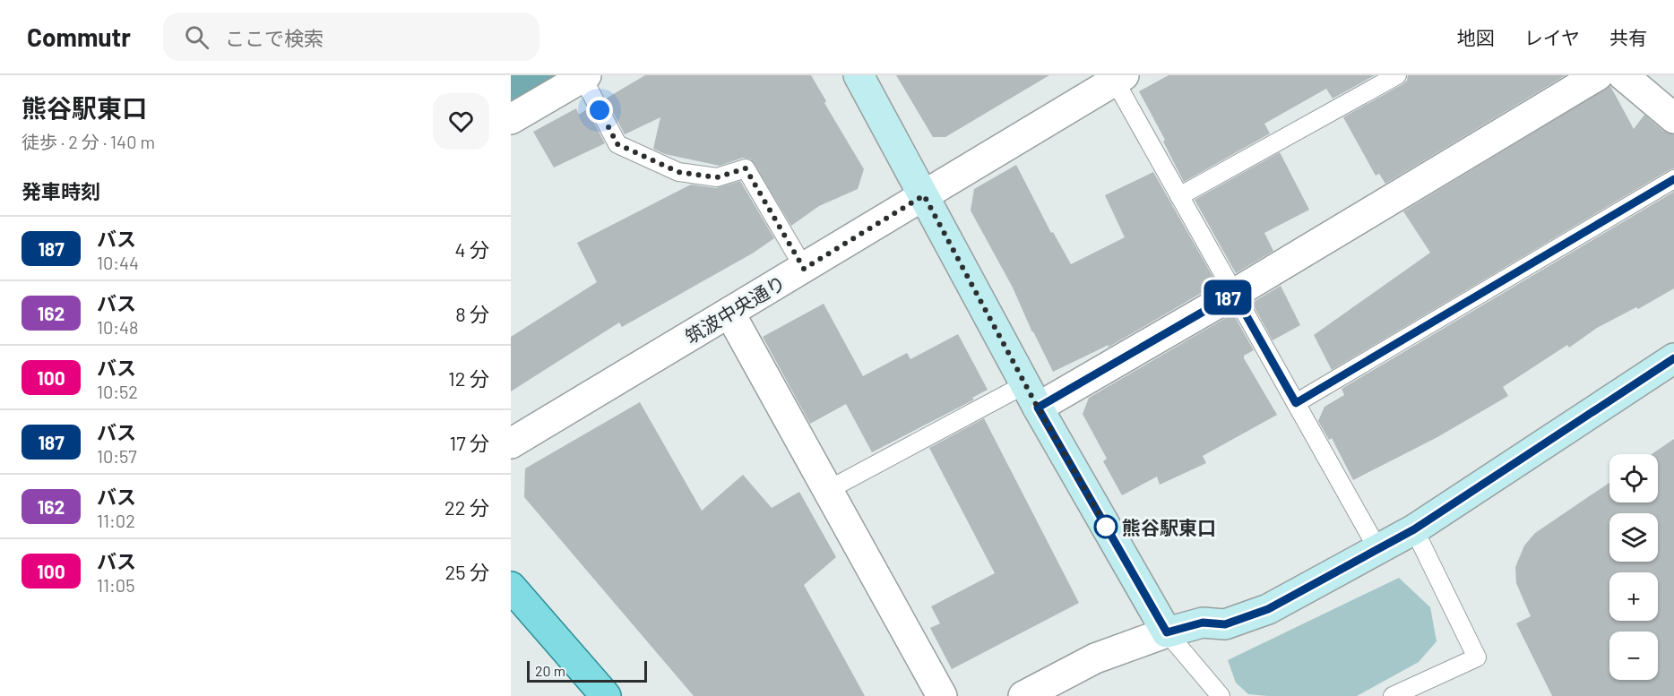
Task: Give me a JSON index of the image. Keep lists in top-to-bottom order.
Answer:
{
  "streets": {
    "street": ["筑波中央通り"]
  },
  "places": ["熊谷駅東口"],
  "lines": ["bus line 187"],
  "scale_bar": "20 m",
  "page": {
    "header": "Commutr",
    "search": "ここで検索",
    "nav": ["地図", "レイヤ", "共有"],
    "heading": [
      ["熊谷駅東口", "徒歩 · 2 分 · 140 m"],
      "発車時刻"
    ],
    "on_map": "187",
    "list": [
      {
        "mark": "187",
        "name": "バス",
        "note": "10:44",
        "value": "4 分"
      },
      {
        "mark": "162",
        "name": "バス",
        "note": "10:48",
        "value": "8 分"
      },
      {
        "mark": "100",
        "name": "バス",
        "note": "10:52",
        "value": "12 分"
      },
      {
        "mark": "187",
        "name": "バス",
        "note": "10:57",
        "value": "17 分"
      },
      {
        "mark": "162",
        "name": "バス",
        "note": "11:02",
        "value": "22 分"
      },
      {
        "mark": "100",
        "name": "バス",
        "note": "11:05",
        "value": "25 分"
      }
    ],
    "map_buttons": ["+", "−"],
    "scale": "20 m"
  }
}
